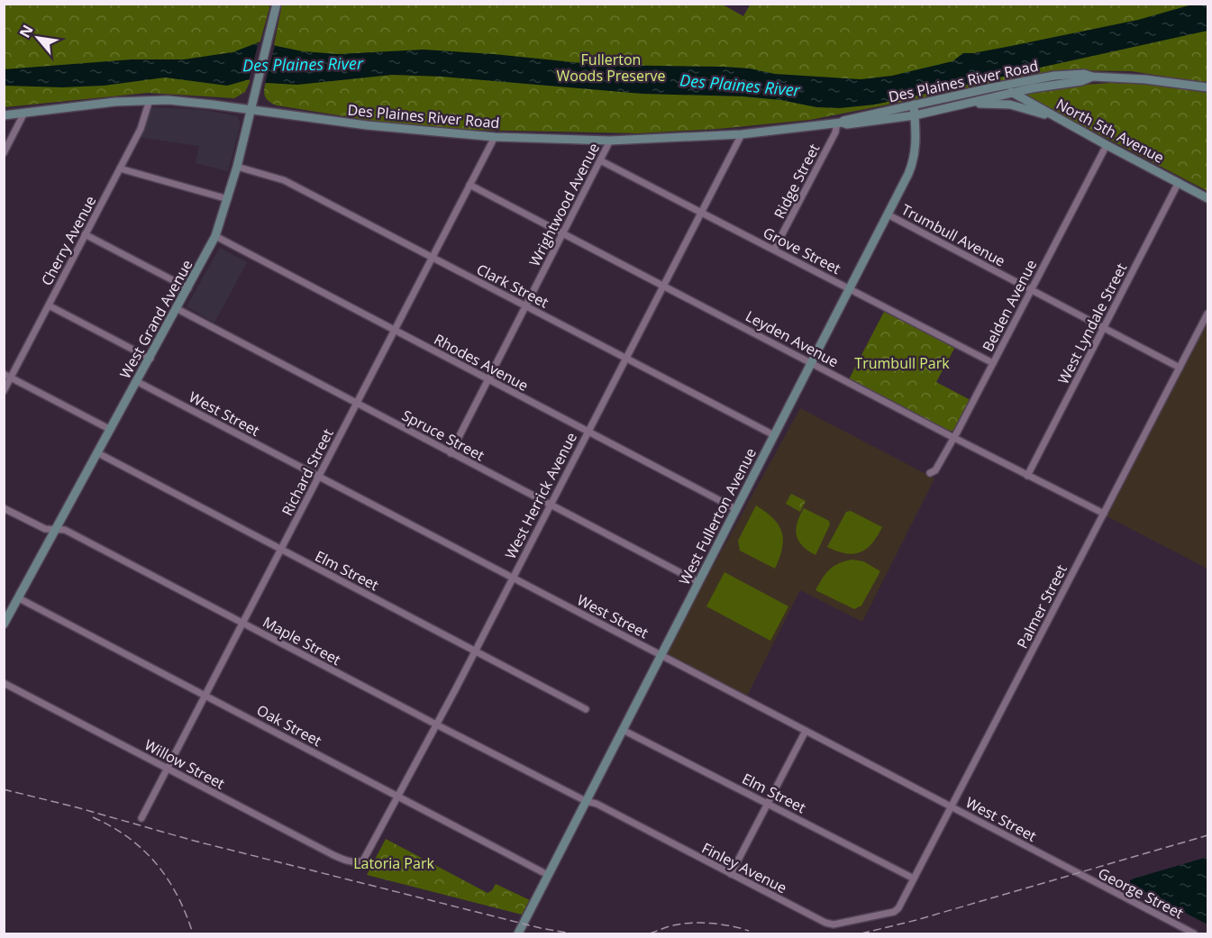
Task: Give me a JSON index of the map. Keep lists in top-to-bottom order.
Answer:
{
  "streets": {
    "main road": [
      "Des Plaines River Road",
      "North 5th Avenue",
      "West Grand Avenue",
      "West Fullerton Avenue"
    ],
    "street": [
      "Ridge Street",
      "Wrightwood Avenue",
      "Trumbull Avenue",
      "Cherry Avenue",
      "Grove Street",
      "Clark Street",
      "Belden Avenue",
      "West Lyndale Street",
      "Leyden Avenue",
      "Rhodes Avenue",
      "West Street",
      "Spruce Street",
      "Richard Street",
      "West Herrick Avenue",
      "Elm Street",
      "Palmer Street",
      "Maple Street",
      "Oak Street",
      "Willow Street",
      "Finley Avenue",
      "George Street"
    ]
  },
  "crossings": [
    ["Des Plaines River Road", "North 5th Avenue"],
    ["Des Plaines River Road", "Ridge Street"],
    ["Des Plaines River Road", "Wrightwood Avenue"],
    ["Des Plaines River Road", "Cherry Avenue"],
    ["Des Plaines River Road", "West Grand Avenue"],
    ["Des Plaines River Road", "Richard Street"],
    ["Des Plaines River Road", "West Herrick Avenue"],
    ["Des Plaines River Road", "West Fullerton Avenue"],
    ["North 5th Avenue", "Belden Avenue"],
    ["North 5th Avenue", "West Lyndale Street"],
    ["Ridge Street", "Grove Street"],
    ["Wrightwood Avenue", "Grove Street"],
    ["Wrightwood Avenue", "Clark Street"],
    ["Wrightwood Avenue", "Leyden Avenue"],
    ["Wrightwood Avenue", "Rhodes Avenue"],
    ["Wrightwood Avenue", "Spruce Street"],
    ["Trumbull Avenue", "Belden Avenue"],
    ["Trumbull Avenue", "West Lyndale Street"],
    ["Trumbull Avenue", "West Fullerton Avenue"],
    ["Trumbull Avenue", "Palmer Street"],
    ["Grove Street", "Belden Avenue"],
    ["Grove Street", "West Herrick Avenue"],
    ["Grove Street", "West Fullerton Avenue"],
    ["Clark Street", "West Grand Avenue"],
    ["Clark Street", "Richard Street"],
    ["Clark Street", "West Herrick Avenue"],
    ["Clark Street", "West Fullerton Avenue"],
    ["Belden Avenue", "Leyden Avenue"],
    ["West Grand Avenue", "Rhodes Avenue"],
    ["West Grand Avenue", "West Street"],
    ["West Grand Avenue", "Spruce Street"],
    ["West Grand Avenue", "Elm Street"],
    ["West Grand Avenue", "Maple Street"],
    ["West Grand Avenue", "Oak Street"],
    ["West Lyndale Street", "Leyden Avenue"],
    ["Leyden Avenue", "Richard Street"],
    ["Leyden Avenue", "West Herrick Avenue"],
    ["Leyden Avenue", "West Fullerton Avenue"],
    ["Leyden Avenue", "Palmer Street"],
    ["Rhodes Avenue", "Richard Street"],
    ["Rhodes Avenue", "West Herrick Avenue"],
    ["Rhodes Avenue", "West Fullerton Avenue"],
    ["West Street", "Richard Street"],
    ["West Street", "West Herrick Avenue"],
    ["West Street", "West Fullerton Avenue"],
    ["West Street", "Palmer Street"],
    ["West Street", "George Street"],
    ["Spruce Street", "Richard Street"],
    ["Spruce Street", "West Herrick Avenue"],
    ["Spruce Street", "West Fullerton Avenue"],
    ["Richard Street", "Elm Street"],
    ["Richard Street", "Maple Street"],
    ["Richard Street", "Oak Street"],
    ["Richard Street", "Willow Street"],
    ["West Herrick Avenue", "Elm Street"],
    ["West Herrick Avenue", "Maple Street"],
    ["West Herrick Avenue", "Oak Street"],
    ["West Herrick Avenue", "Willow Street"],
    ["West Fullerton Avenue", "Elm Street"],
    ["West Fullerton Avenue", "Maple Street"],
    ["West Fullerton Avenue", "Oak Street"],
    ["West Fullerton Avenue", "Finley Avenue"],
    ["Elm Street", "Palmer Street"],
    ["Palmer Street", "Finley Avenue"],
    ["Maple Street", "Finley Avenue"]
  ],
  "water": ["Des Plaines River"],
  "parks": ["Fullerton Woods Preserve", "Trumbull Park", "Latoria Park"],
  "north": "top left"
}
